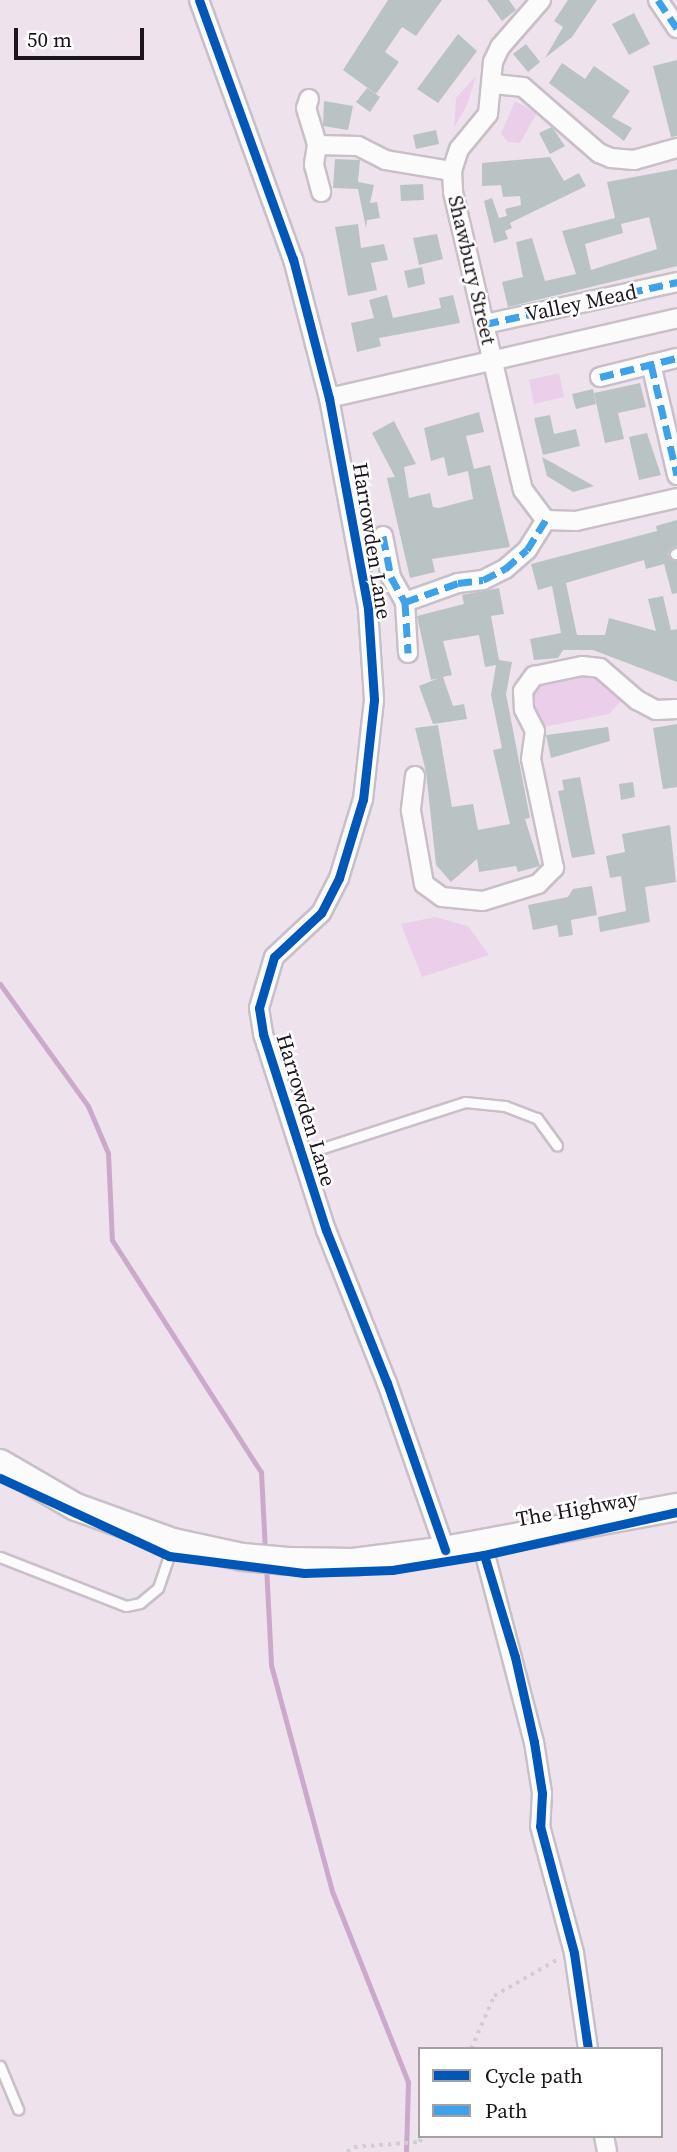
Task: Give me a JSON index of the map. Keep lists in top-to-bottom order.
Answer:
{
  "streets": {
    "main road": ["The Highway"],
    "street": ["Shawbury Street", "Valley Mead", "Harrowden Lane"]
  },
  "crossings": [
    ["Shawbury Street", "Valley Mead"],
    ["Harrowden Lane", "The Highway"]
  ],
  "legend": ["Cycle path", "Path"],
  "scale_bar": "50 m"
}
